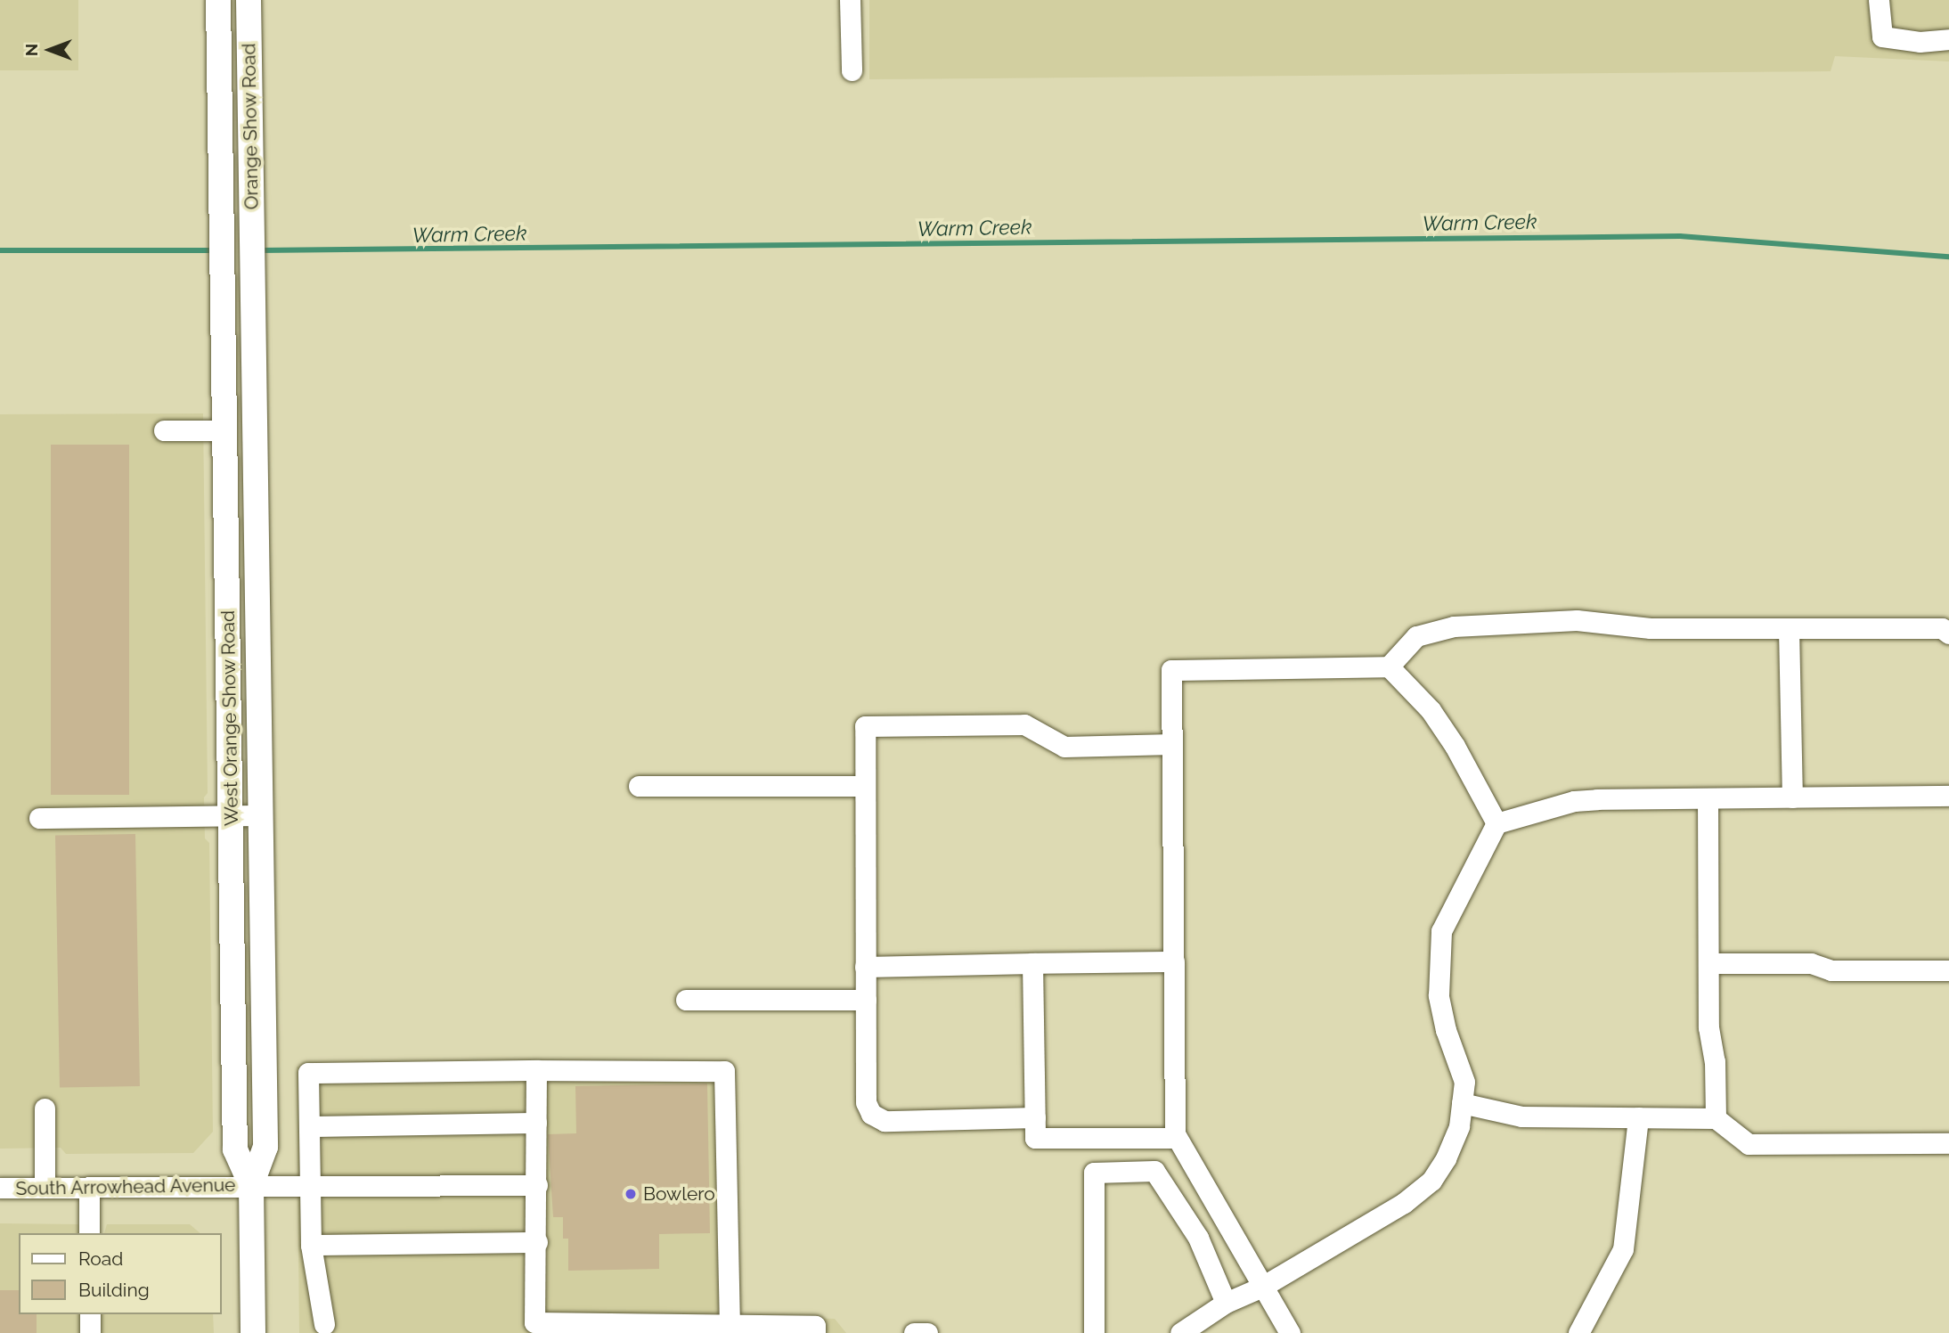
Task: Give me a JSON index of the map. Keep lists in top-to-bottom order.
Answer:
{
  "streets": {
    "main road": ["Orange Show Road", "West Orange Show Road"],
    "street": ["South Arrowhead Avenue"]
  },
  "crossings": [
    ["Orange Show Road", "West Orange Show Road"],
    ["West Orange Show Road", "South Arrowhead Avenue"]
  ],
  "water": ["Warm Creek"],
  "places": ["Bowlero"],
  "legend": ["Road", "Building"],
  "north": "left"
}
